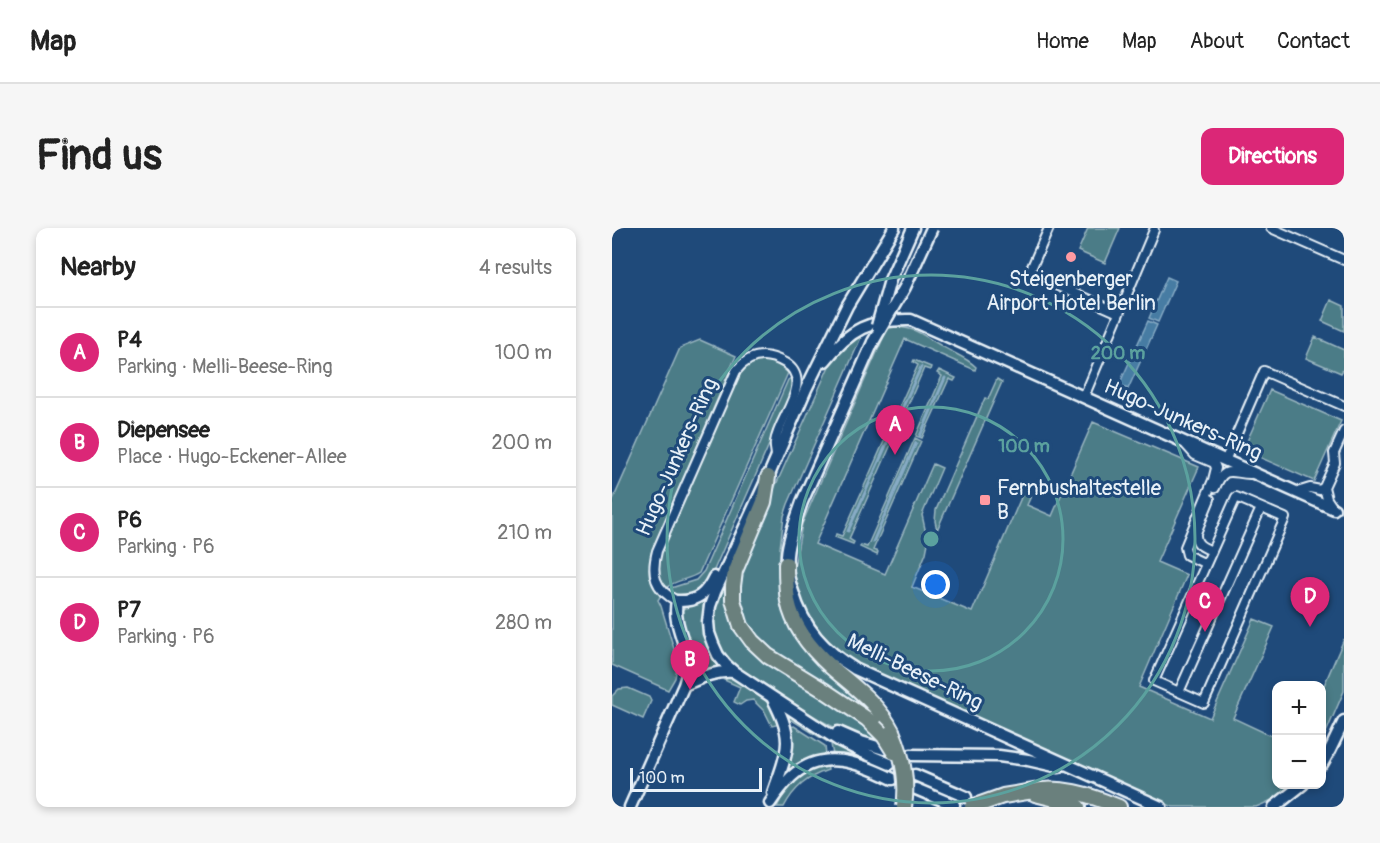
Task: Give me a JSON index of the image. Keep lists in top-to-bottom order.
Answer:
{
  "streets": {
    "street": ["Hugo-Junkers-Ring", "Melli-Beese-Ring"]
  },
  "places": {
    "other": ["Steigenberger Airport Hotel Berlin"],
    "transit": ["Fernbushaltestelle B"]
  },
  "scale_bar": "100 m",
  "page": {
    "header": "Map",
    "nav": [
      "Home",
      "Map",
      "About",
      "Contact"
    ],
    "buttons": "Directions",
    "title": "Find us",
    "heading": ["Nearby", "4 results"],
    "list": [
      {
        "mark": "A",
        "name": "P4",
        "note": "Parking · Melli-Beese-Ring",
        "value": "100 m"
      },
      {
        "mark": "B",
        "name": "Diepensee",
        "note": "Place · Hugo-Eckener-Allee",
        "value": "200 m"
      },
      {
        "mark": "C",
        "name": "P6",
        "note": "Parking · P6",
        "value": "210 m"
      },
      {
        "mark": "D",
        "name": "P7",
        "note": "Parking · P6",
        "value": "280 m"
      }
    ],
    "pins": [
      "A",
      "D",
      "C",
      "B"
    ],
    "map_buttons": ["+", "−"],
    "scale": "100 m"
  },
  "rings": ["200 m", "100 m"]
}
